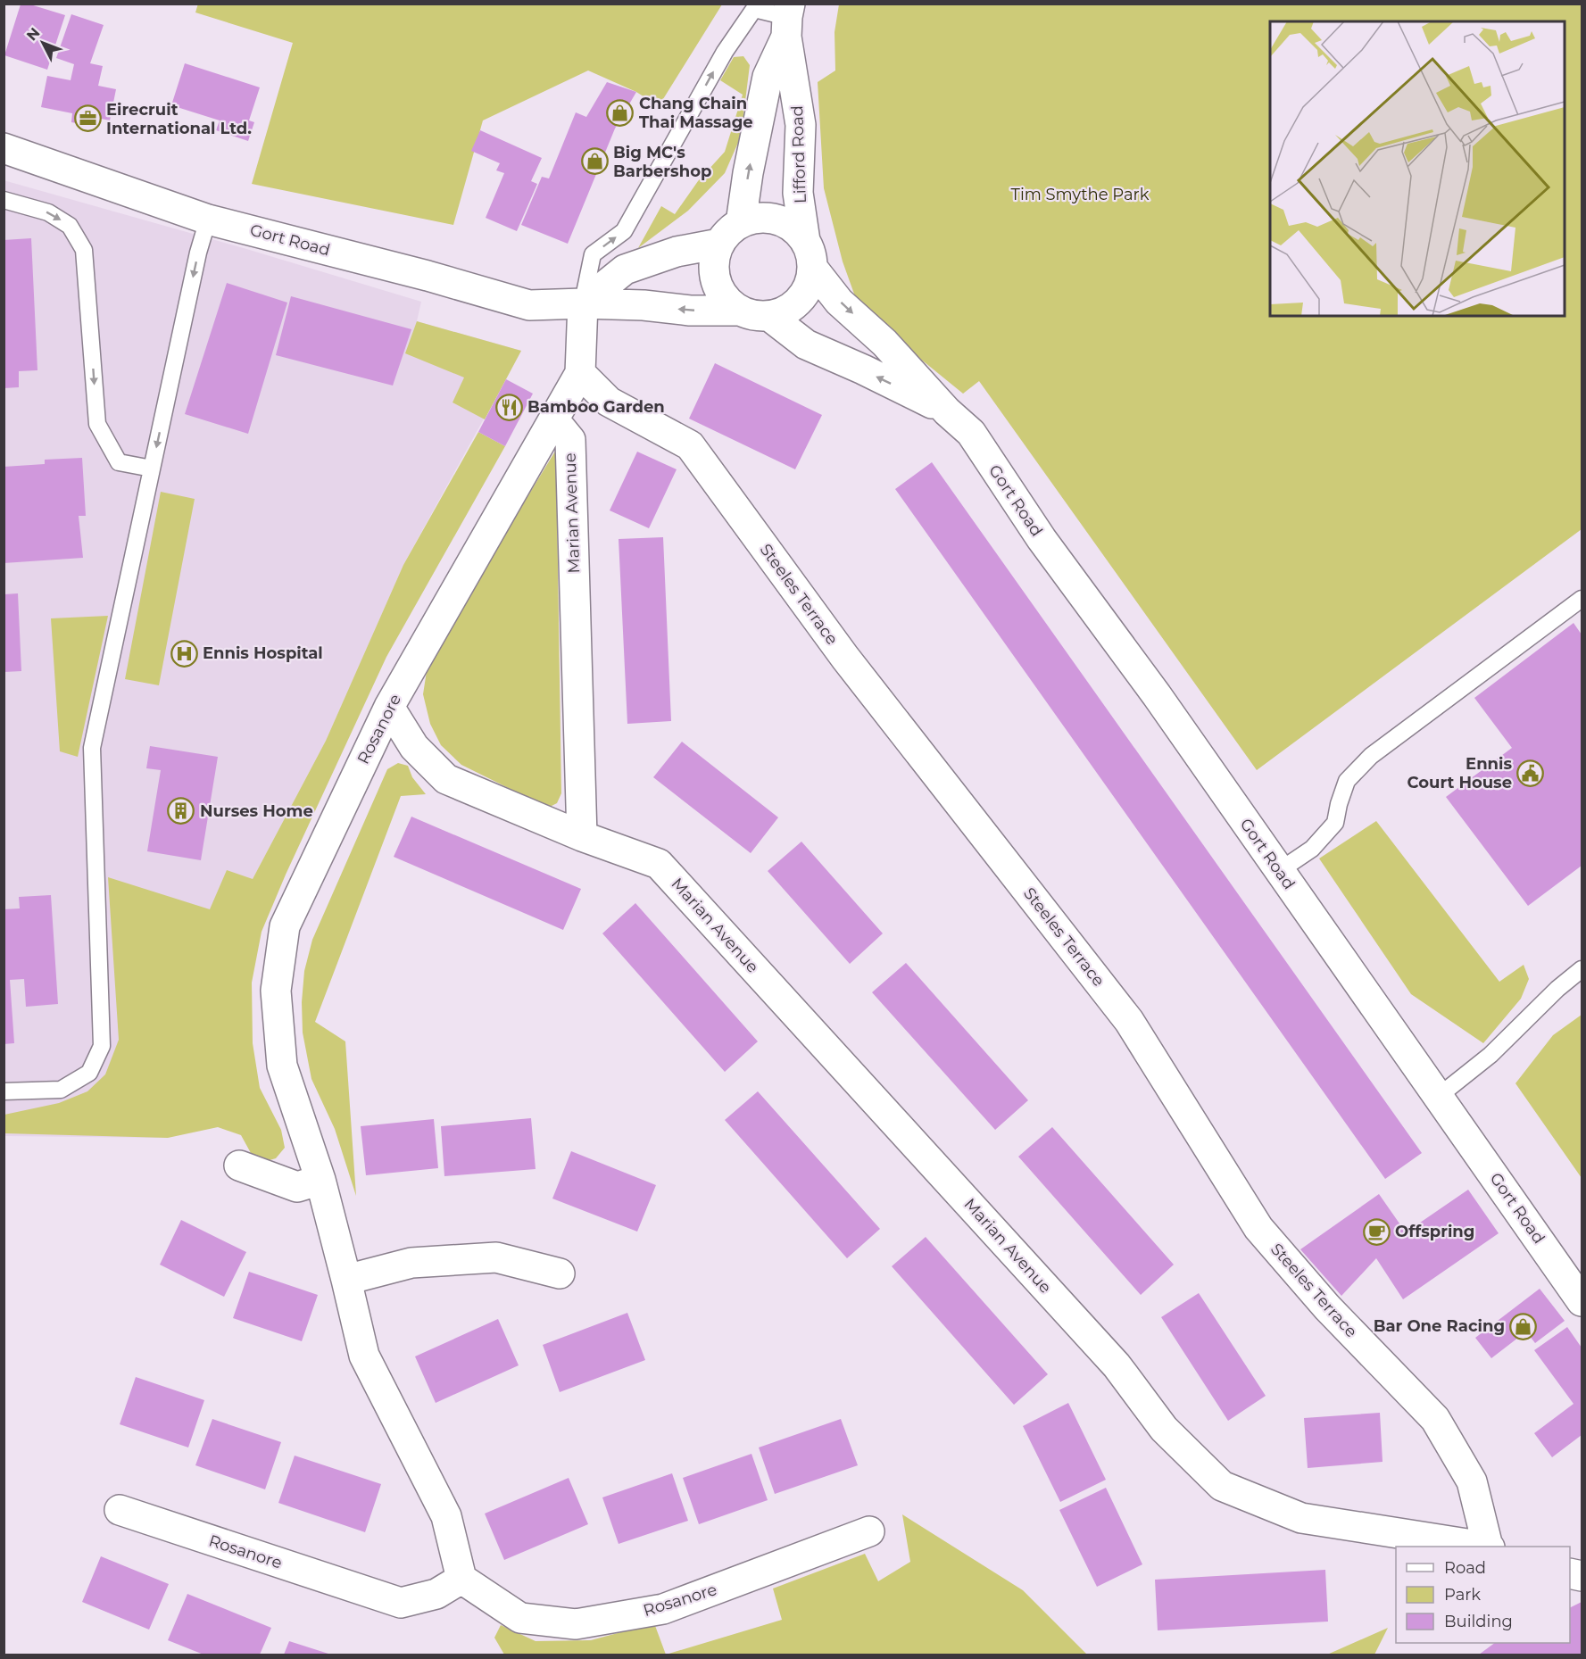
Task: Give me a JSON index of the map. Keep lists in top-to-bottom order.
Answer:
{
  "streets": {
    "street": [
      "Lifford Road",
      "Gort Road",
      "Marian Avenue",
      "Steeles Terrace",
      "Rosanore"
    ]
  },
  "crossings": [
    ["Lifford Road", "Gort Road"],
    ["Gort Road", "Rosanore"],
    ["Marian Avenue", "Rosanore"],
    ["Steeles Terrace", "Rosanore"]
  ],
  "parks": ["Tim Smythe Park"],
  "places": {
    "shop": ["Chang Chain Thai Massage", "Big MC's Barbershop", "Bar One Racing"],
    "office": ["Eirecruit International Ltd."],
    "restaurant": ["Bamboo Garden"],
    "hospital": ["Ennis Hospital"],
    "public building": ["Ennis Court House"],
    "building": ["Nurses Home"],
    "cafe": ["Offspring"]
  },
  "legend": ["Road", "Park", "Building"],
  "north": "top left"
}
